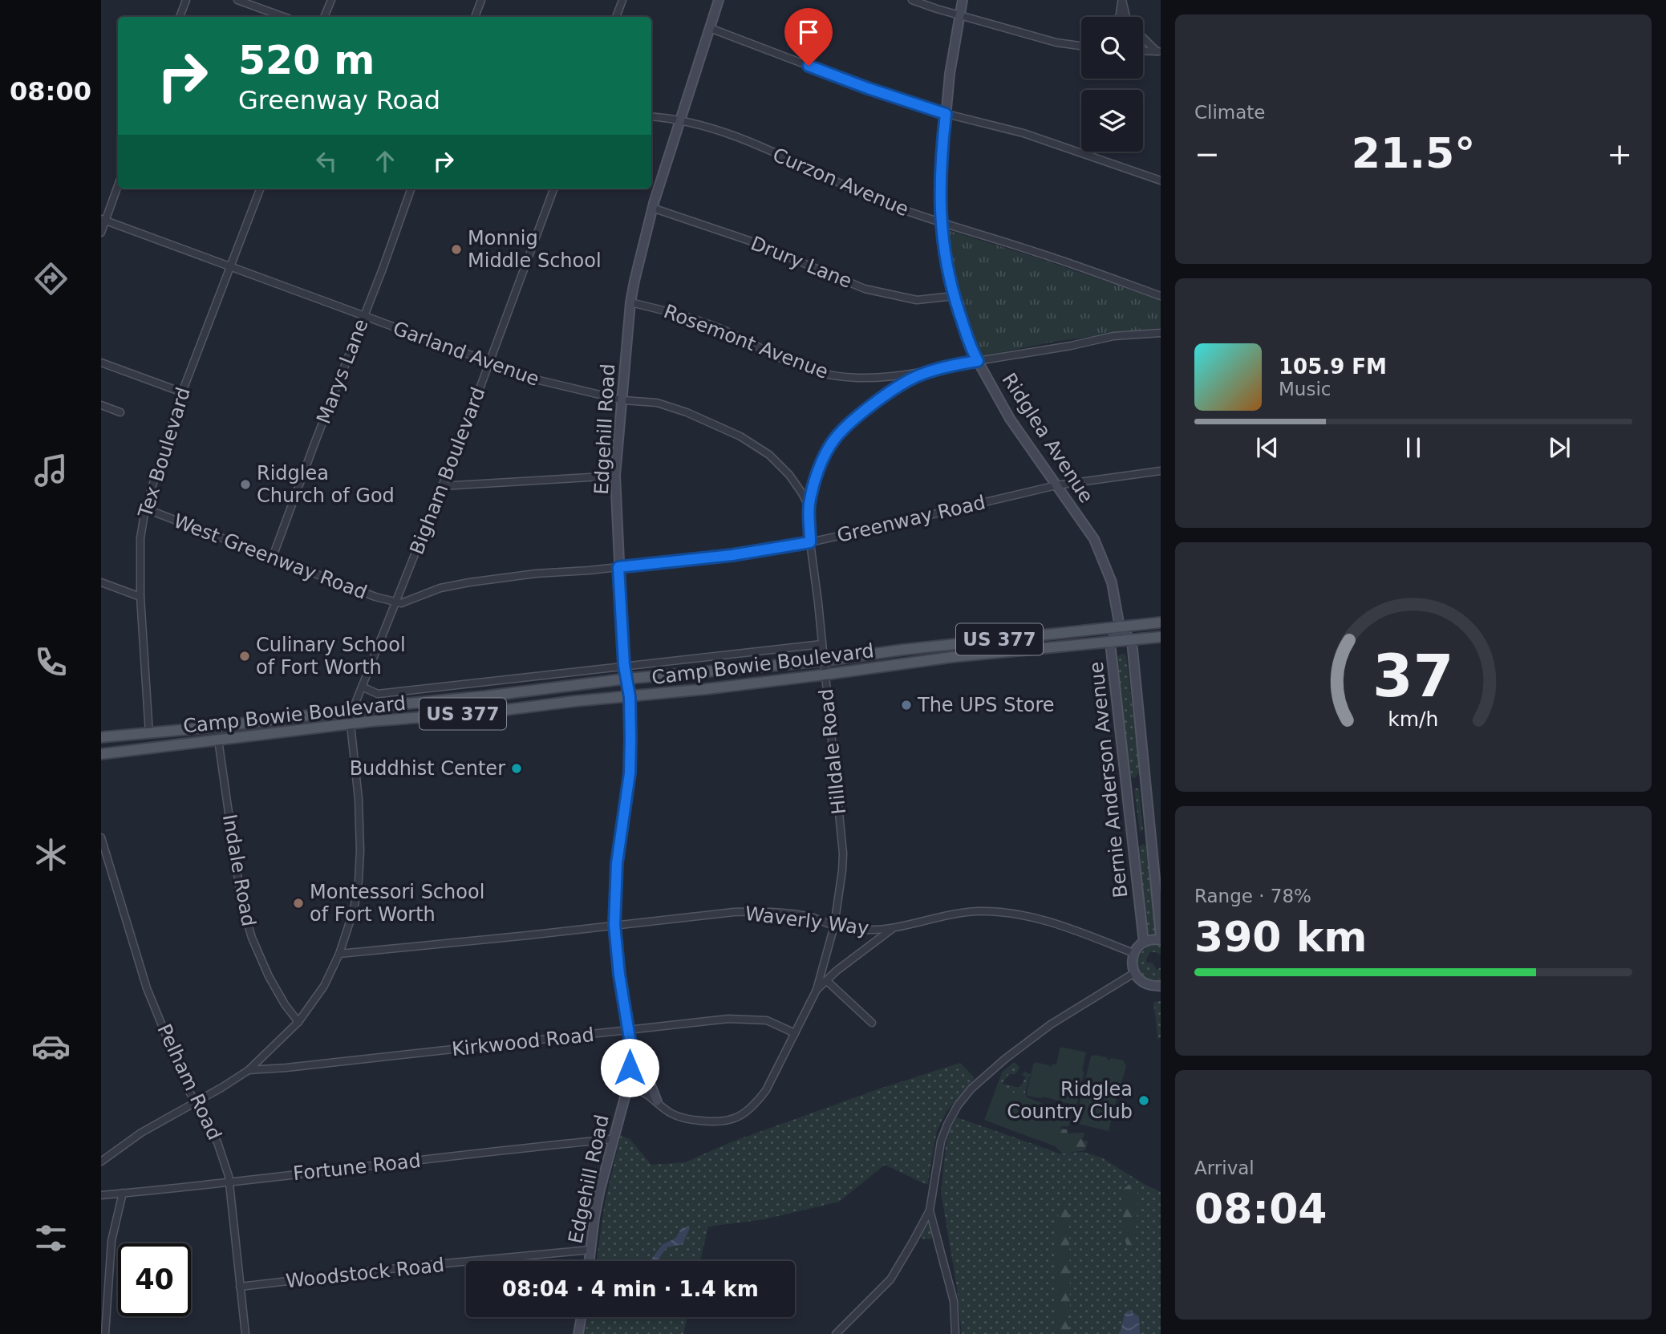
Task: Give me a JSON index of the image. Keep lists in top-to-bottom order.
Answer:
{
  "streets": {
    "main road": ["US 377", "Camp Bowie Boulevard"],
    "street": [
      "Curzon Avenue",
      "Drury Lane",
      "Rosemont Avenue",
      "Garland Avenue",
      "Marys Lane",
      "Edgehill Road",
      "Ridglea Avenue",
      "Tex Boulevard",
      "Bigham Boulevard",
      "Greenway Road",
      "West Greenway Road",
      "Hilldale Road",
      "Bernie Anderson Avenue",
      "Indale Road",
      "Waverly Way",
      "Kirkwood Road",
      "Pelham Road",
      "Fortune Road",
      "Woodstock Road"
    ]
  },
  "crossings": [
    ["Curzon Avenue", "Edgehill Road"],
    ["Curzon Avenue", "Ridglea Avenue"],
    ["Drury Lane", "Edgehill Road"],
    ["Drury Lane", "Ridglea Avenue"],
    ["Rosemont Avenue", "Edgehill Road"],
    ["Rosemont Avenue", "Ridglea Avenue"],
    ["Rosemont Avenue", "Hilldale Road"],
    ["Garland Avenue", "Marys Lane"],
    ["Garland Avenue", "Edgehill Road"],
    ["Garland Avenue", "Tex Boulevard"],
    ["Garland Avenue", "Bigham Boulevard"],
    ["Garland Avenue", "Hilldale Road"],
    ["Marys Lane", "West Greenway Road"],
    ["Edgehill Road", "Greenway Road"],
    ["Edgehill Road", "Camp Bowie Boulevard"],
    ["Edgehill Road", "Hilldale Road"],
    ["Edgehill Road", "Waverly Way"],
    ["Edgehill Road", "Kirkwood Road"],
    ["Edgehill Road", "Fortune Road"],
    ["Edgehill Road", "Woodstock Road"],
    ["Ridglea Avenue", "Greenway Road"],
    ["Ridglea Avenue", "Camp Bowie Boulevard"],
    ["Ridglea Avenue", "Bernie Anderson Avenue"],
    ["Tex Boulevard", "West Greenway Road"],
    ["Tex Boulevard", "Camp Bowie Boulevard"],
    ["Bigham Boulevard", "Greenway Road"],
    ["Bigham Boulevard", "West Greenway Road"],
    ["Bigham Boulevard", "Camp Bowie Boulevard"],
    ["Bigham Boulevard", "Indale Road"],
    ["Bigham Boulevard", "Waverly Way"],
    ["Bigham Boulevard", "Kirkwood Road"],
    ["Greenway Road", "West Greenway Road"],
    ["Greenway Road", "Hilldale Road"],
    ["Camp Bowie Boulevard", "Hilldale Road"],
    ["Camp Bowie Boulevard", "Bernie Anderson Avenue"],
    ["Camp Bowie Boulevard", "Indale Road"],
    ["Hilldale Road", "Waverly Way"],
    ["Hilldale Road", "Kirkwood Road"],
    ["Pelham Road", "Fortune Road"],
    ["Pelham Road", "Woodstock Road"]
  ],
  "places": [
    "Monnig Middle School",
    "Ridglea Church of God",
    "Culinary School of Fort Worth",
    "The UPS Store",
    "Buddhist Center",
    "Montessori School of Fort Worth",
    "Ridglea Country Club"
  ],
  "page": {
    "tabs": "08:00",
    "tile": [
      "Climate",
      ["Range · 78%", "390 km"],
      ["Arrival", "08:04"]
    ],
    "turn": ["520 m", "Greenway Road"],
    "heat": ["−", "21.5°", "+"],
    "song": ["105.9 FM", "Music"],
    "limit": "40",
    "trip": "08:04 · 4 min · 1.4 km",
    "gauge": ["37", "km/h"]
  }
}
